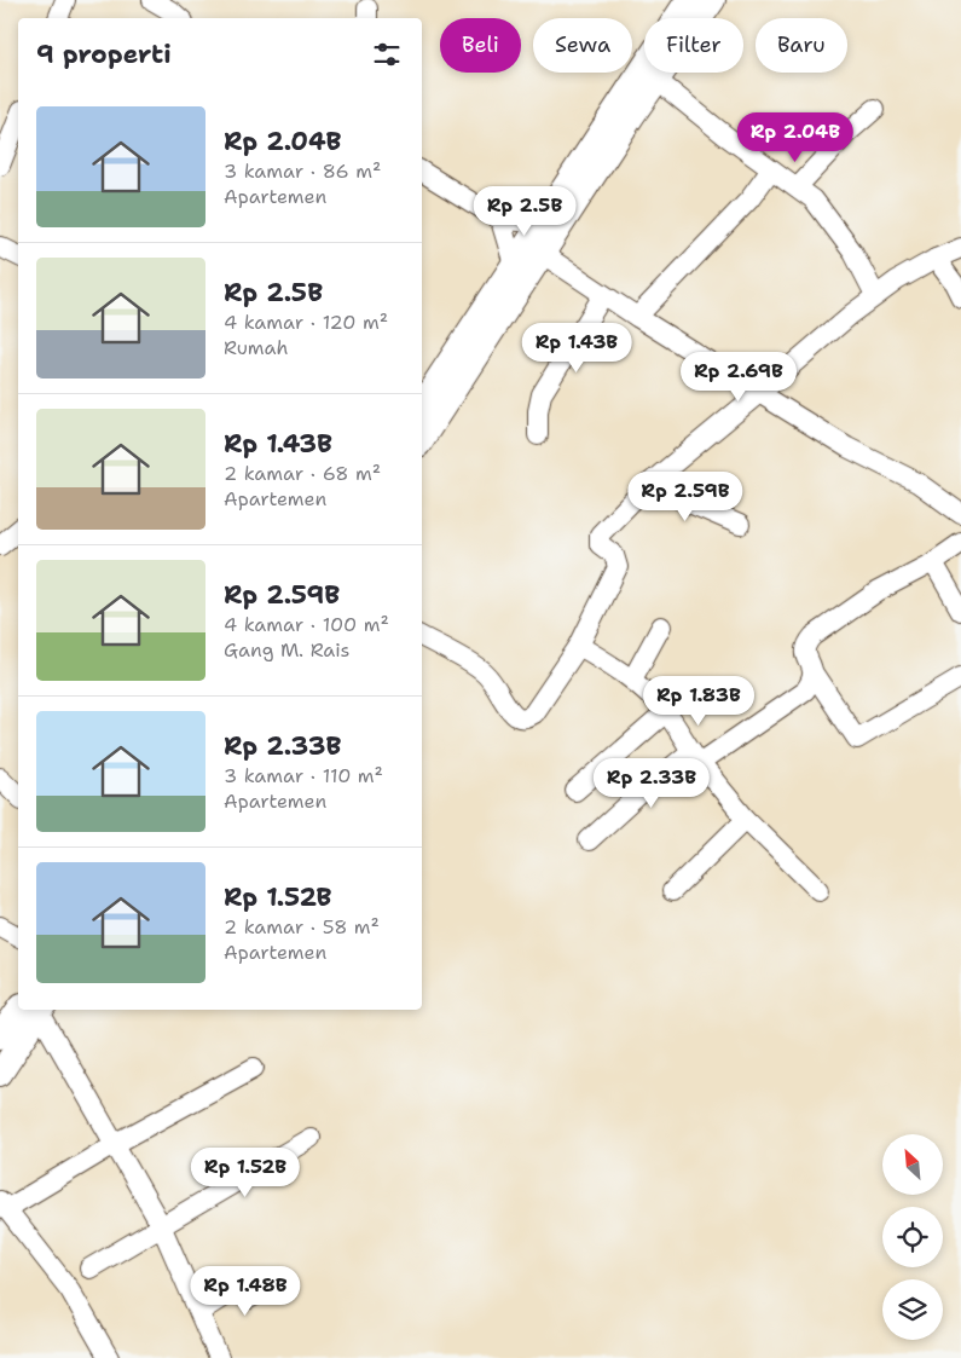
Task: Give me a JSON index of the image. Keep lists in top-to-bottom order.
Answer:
{
  "north": "top left",
  "page": {
    "chip": [
      "Beli",
      "Sewa",
      "Filter",
      "Baru"
    ],
    "heading": "9 properti",
    "list": [
      {
        "name": "Rp 2.04B",
        "note": "3 kamar · 86 m² · Apartemen"
      },
      {
        "name": "Rp 2.5B",
        "note": "4 kamar · 120 m² · Rumah"
      },
      {
        "name": "Rp 1.43B",
        "note": "2 kamar · 68 m² · Apartemen"
      },
      {
        "name": "Rp 2.59B",
        "note": "4 kamar · 100 m² · Gang M. Rais"
      },
      {
        "name": "Rp 2.33B",
        "note": "3 kamar · 110 m² · Apartemen"
      },
      {
        "name": "Rp 1.52B",
        "note": "2 kamar · 58 m² · Apartemen"
      }
    ],
    "price": [
      "Rp 2.04B",
      "Rp 2.5B",
      "Rp 1.43B",
      "Rp 2.69B",
      "Rp 2.59B",
      "Rp 1.83B",
      "Rp 2.33B",
      "Rp 1.52B",
      "Rp 1.48B"
    ]
  }
}
